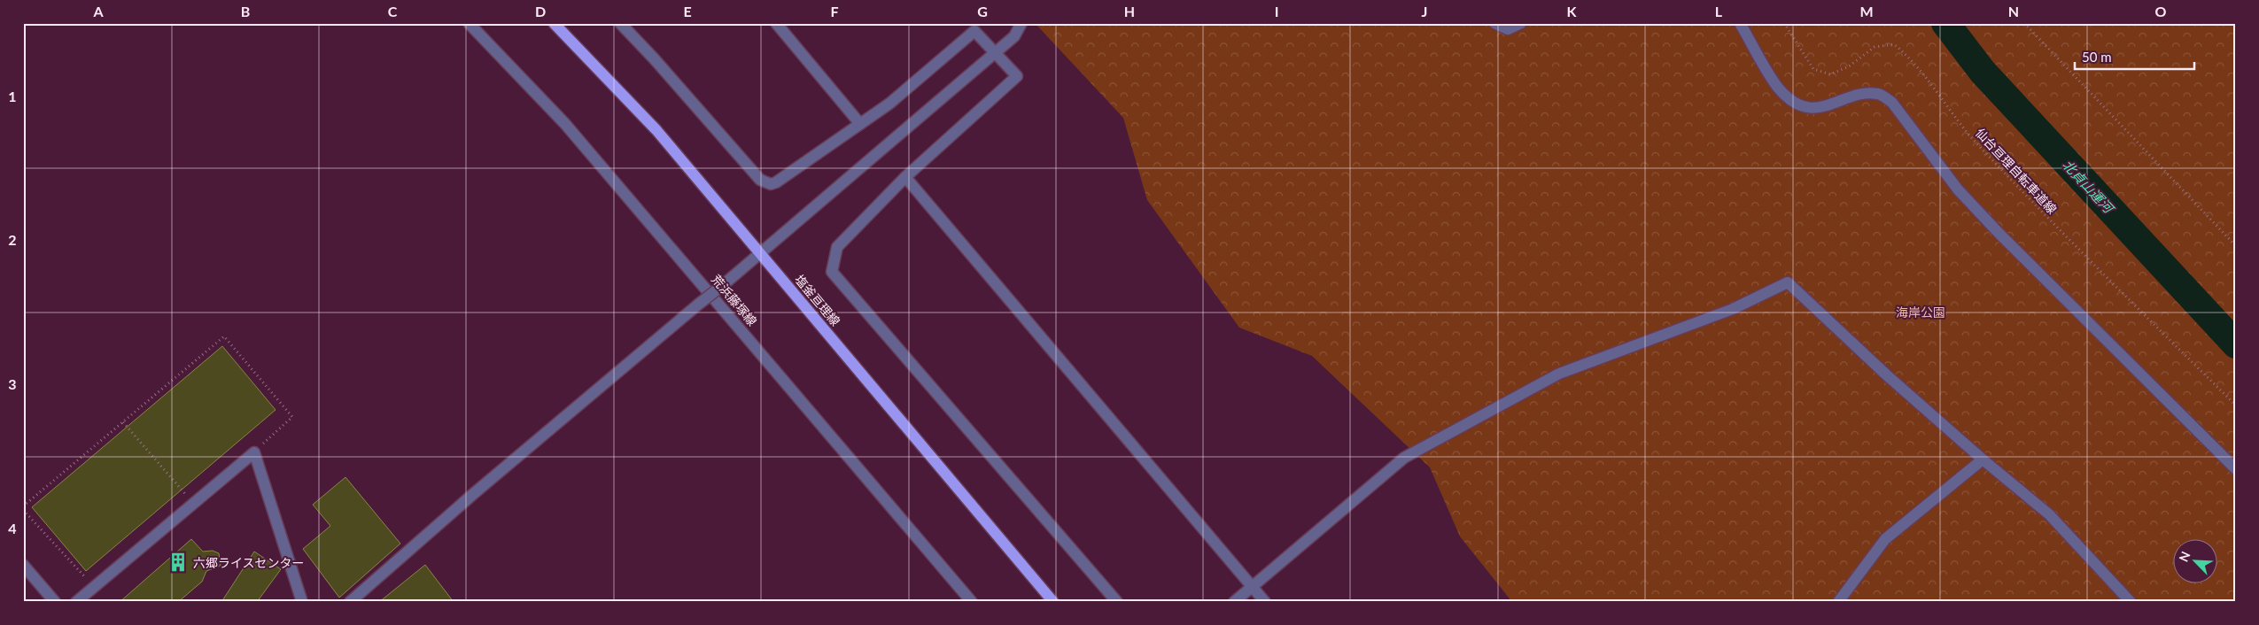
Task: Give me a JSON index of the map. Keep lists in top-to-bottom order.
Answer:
{
  "streets": {
    "main road": ["塩釜亘理線"],
    "street": ["荒浜藤塚線"],
    "path": ["仙台亘理自転車道線"]
  },
  "water": ["北貞山運河"],
  "parks": ["海岸公園"],
  "places": {
    "building": ["六郷ライスセンター"]
  },
  "scale_bar": "50 m",
  "north": "top left",
  "grid": {
    "columns": [
      "A",
      "B",
      "C",
      "D",
      "E",
      "F",
      "G",
      "H",
      "I",
      "J",
      "K",
      "L",
      "M",
      "N",
      "O"
    ],
    "rows": [
      "1",
      "2",
      "3",
      "4"
    ]
  }
}
